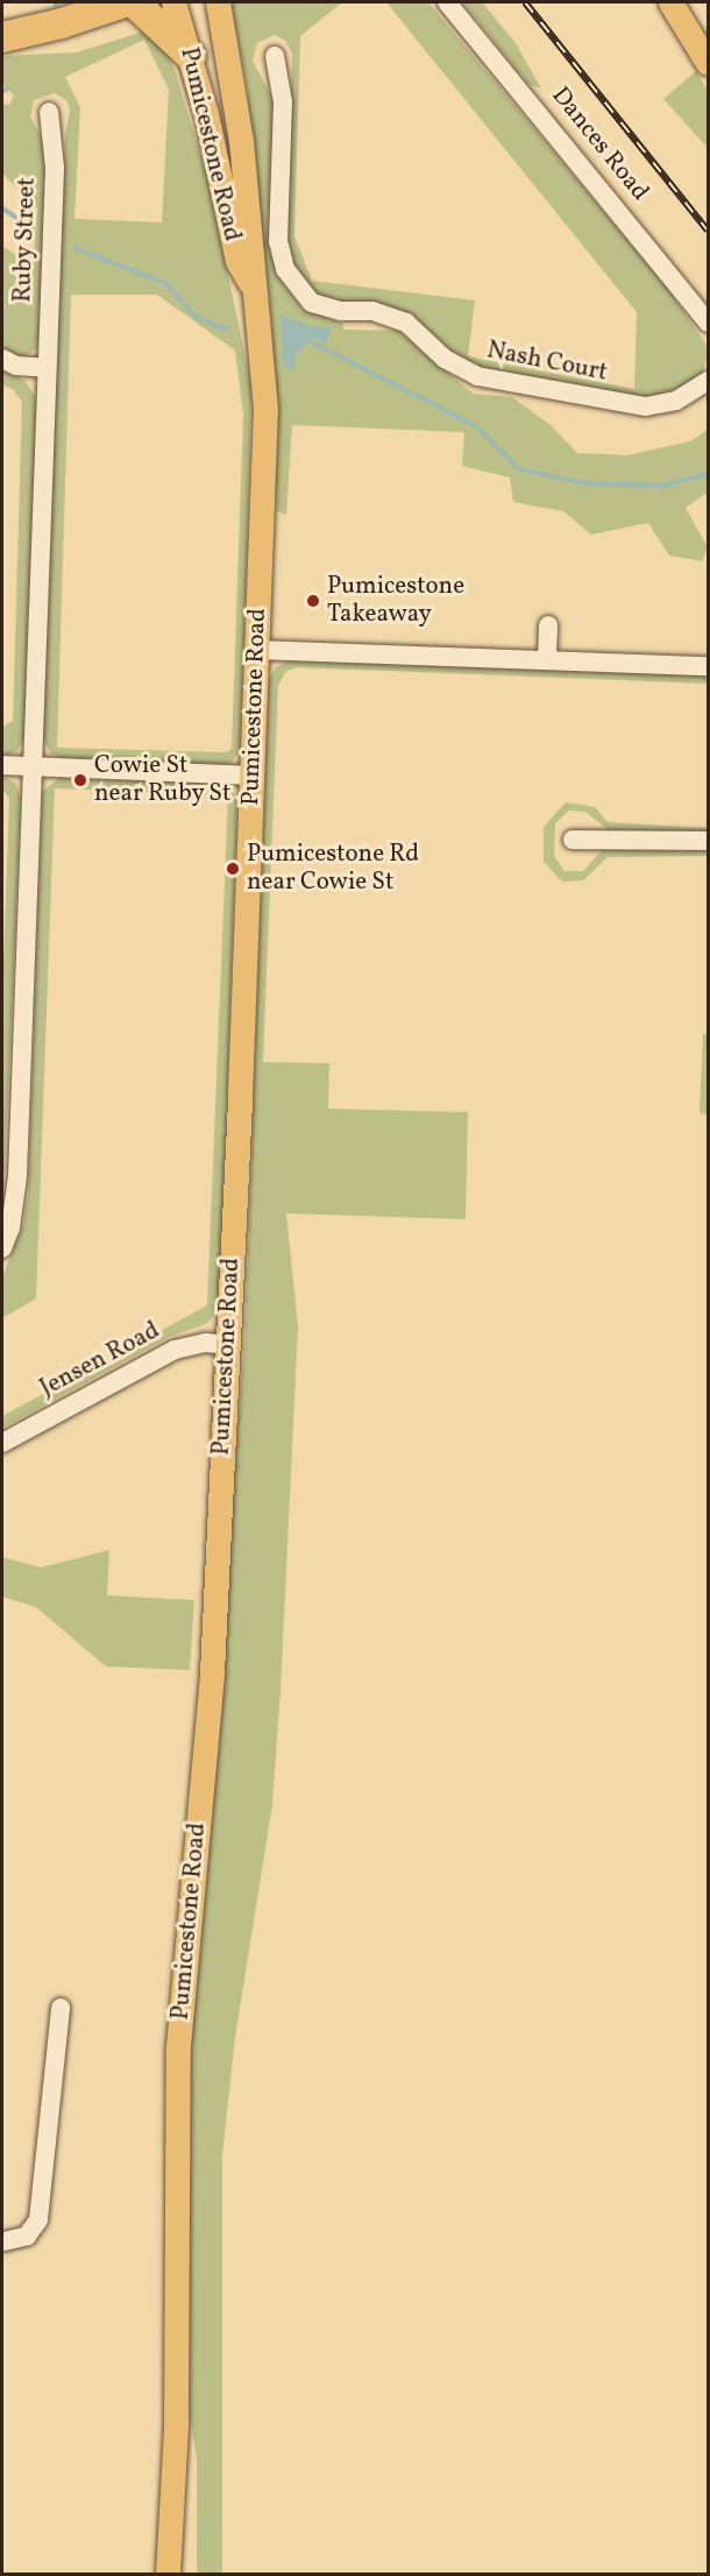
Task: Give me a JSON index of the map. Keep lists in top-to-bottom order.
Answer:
{
  "streets": {
    "main road": ["Pumicestone Road"],
    "street": [
      "Dances Road",
      "Ruby Street",
      "Nash Court",
      "Jensen Road"
    ]
  },
  "crossings": [
    ["Pumicestone Road", "Jensen Road"]
  ],
  "places": ["Pumicestone Takeaway", "Cowie St near Ruby St", "Pumicestone Rd near Cowie St"]
}
